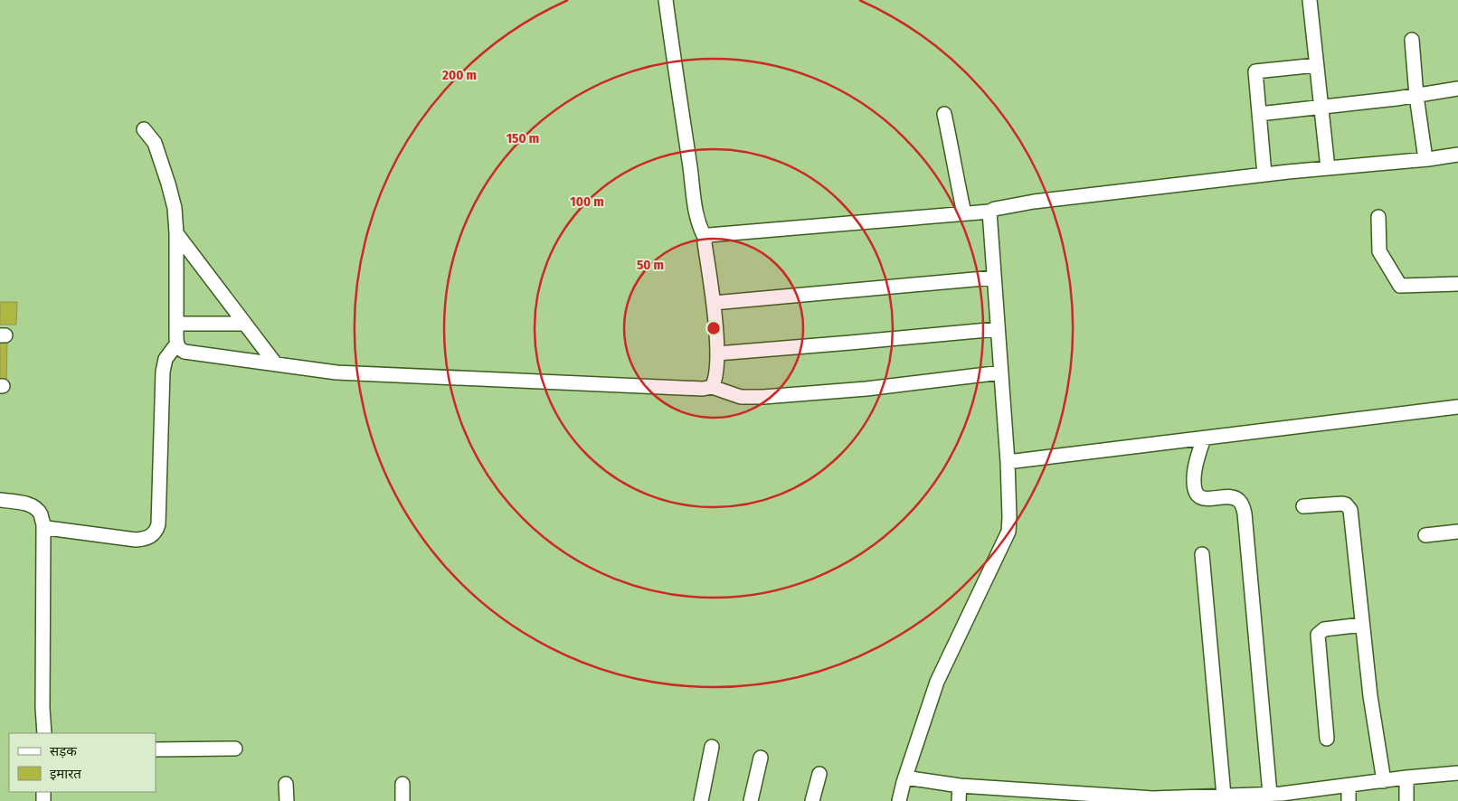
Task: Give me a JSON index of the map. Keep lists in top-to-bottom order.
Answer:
{
  "legend": ["सड़क", "इमारत"],
  "rings": [
    "200 m",
    "150 m",
    "100 m",
    "50 m"
  ]
}
